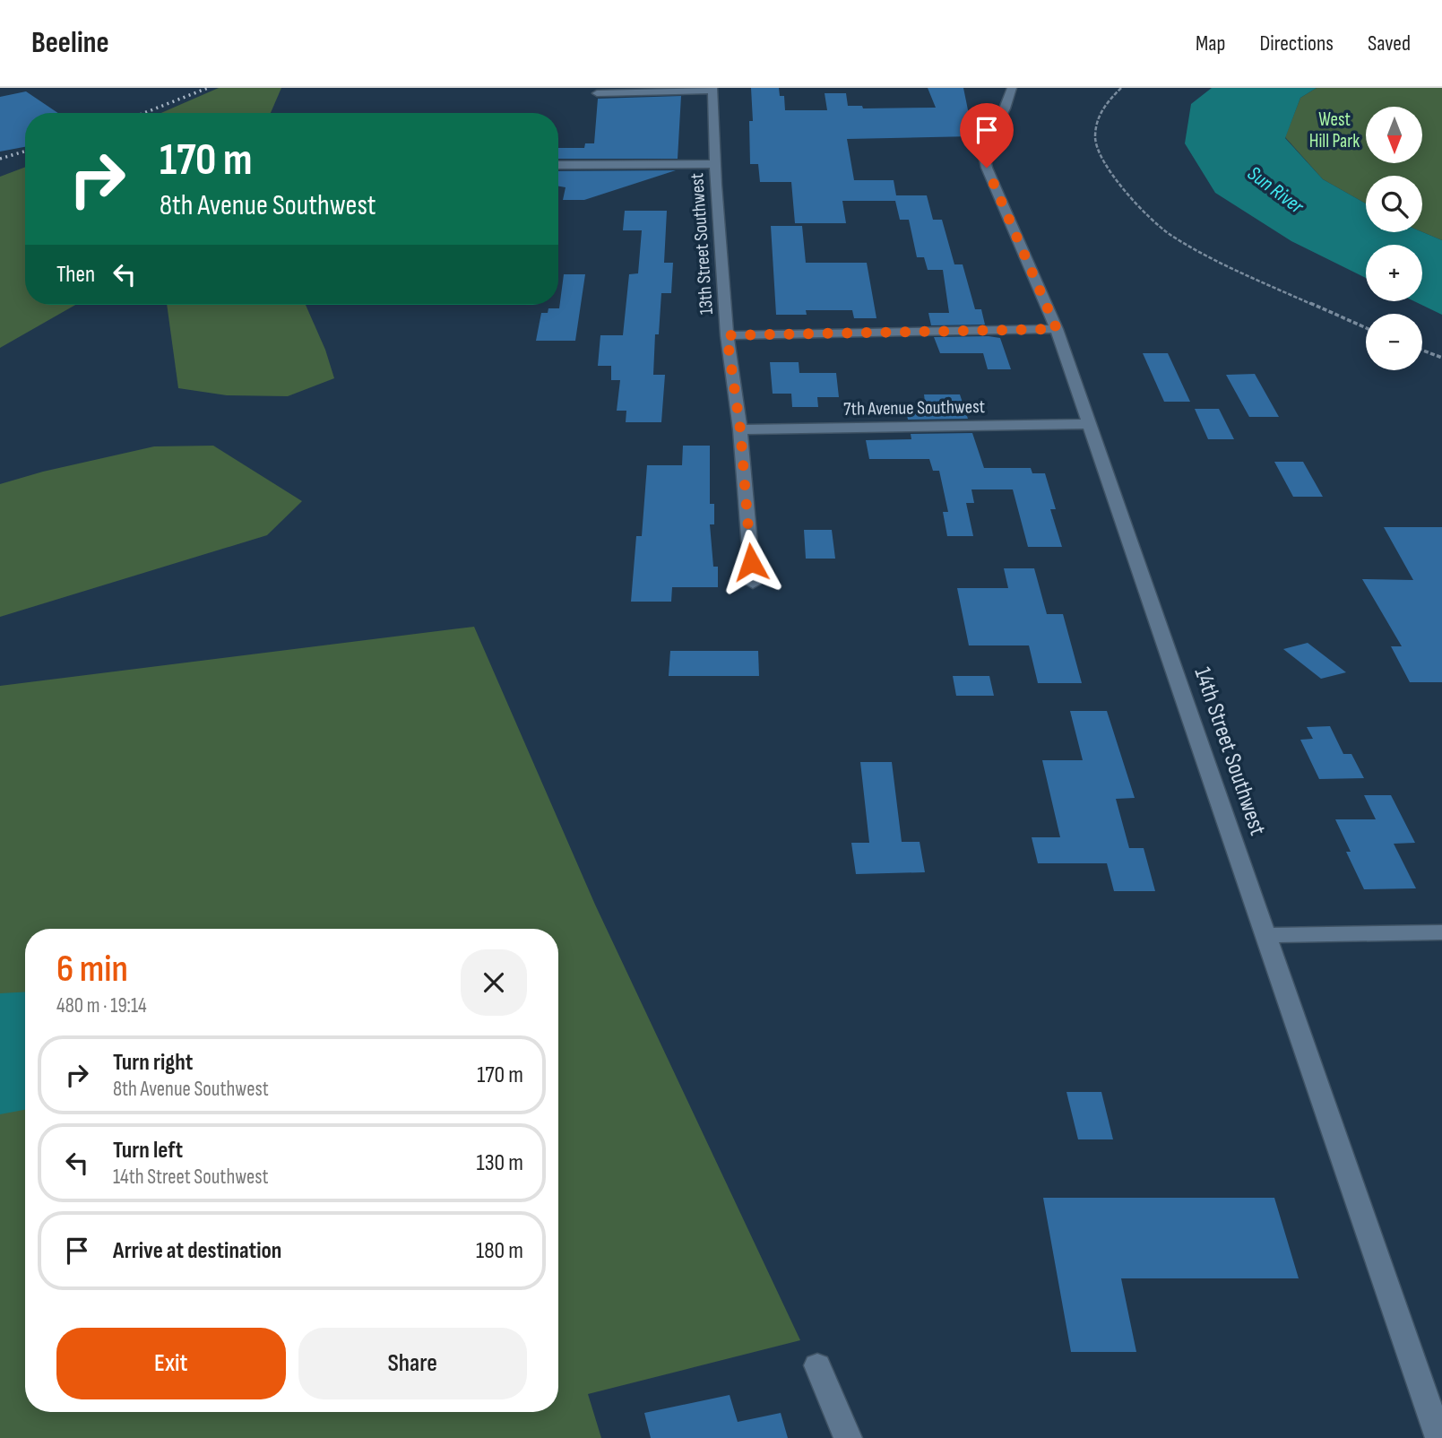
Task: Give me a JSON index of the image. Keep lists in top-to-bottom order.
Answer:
{
  "streets": {
    "street": ["13th Street Southwest", "7th Avenue Southwest", "14th Street Southwest"]
  },
  "crossings": [
    ["13th Street Southwest", "7th Avenue Southwest"],
    ["7th Avenue Southwest", "14th Street Southwest"]
  ],
  "water": ["Sun River"],
  "parks": ["West Hill Park"],
  "north": "bottom",
  "page": {
    "header": "Beeline",
    "nav": ["Map", "Directions", "Saved"],
    "map_buttons": ["+", "−"],
    "turn": ["170 m", "8th Avenue Southwest"],
    "then": "Then",
    "heading": ["6 min", "480 m · 19:14"],
    "list": [
      {
        "name": "Turn right",
        "note": "8th Avenue Southwest",
        "value": "170 m"
      },
      {
        "name": "Turn left",
        "note": "14th Street Southwest",
        "value": "130 m"
      },
      {
        "name": "Arrive at destination",
        "value": "180 m"
      }
    ],
    "buttons": ["Exit", "Share"]
  }
}
